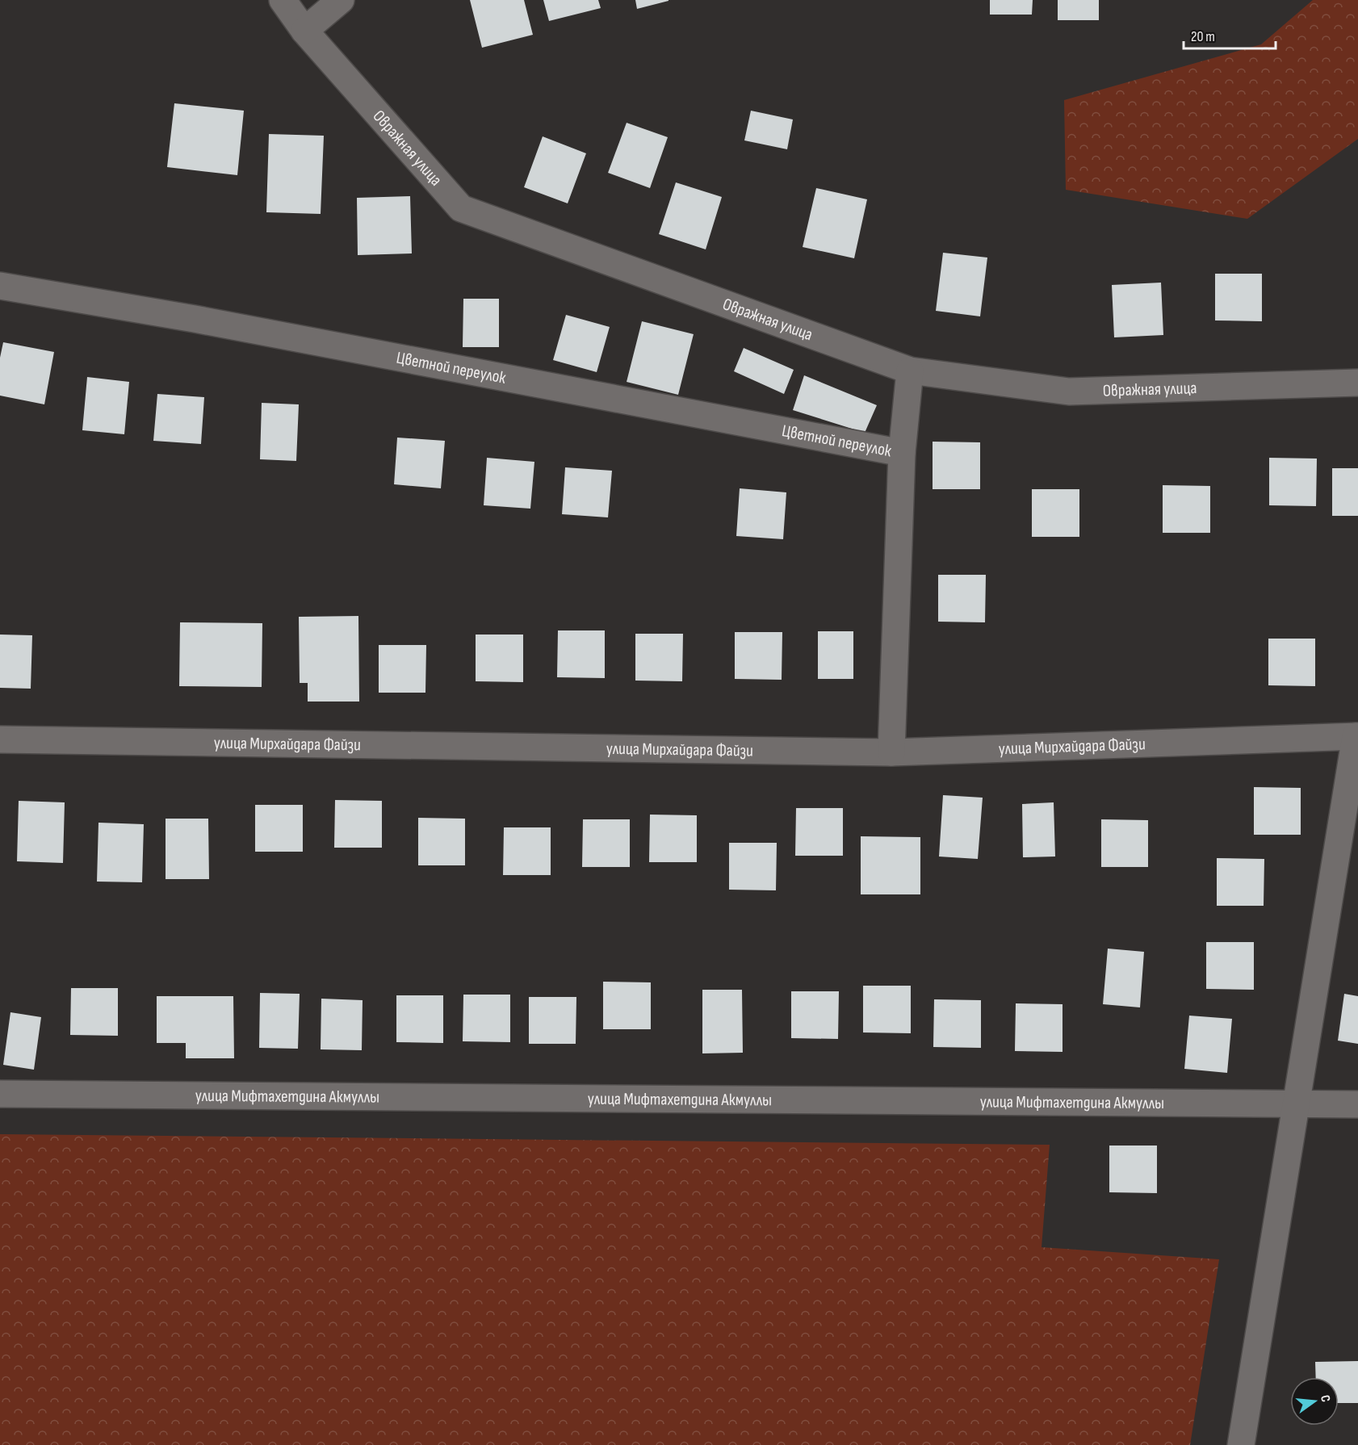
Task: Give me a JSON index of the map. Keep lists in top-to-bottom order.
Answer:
{
  "streets": {
    "street": [
      "Овражная улица",
      "Цветной переулок",
      "улица Мирхайдара Файзи",
      "улица Мифтахетдина Акмуллы"
    ]
  },
  "scale_bar": "20 m",
  "north": "right"
}
